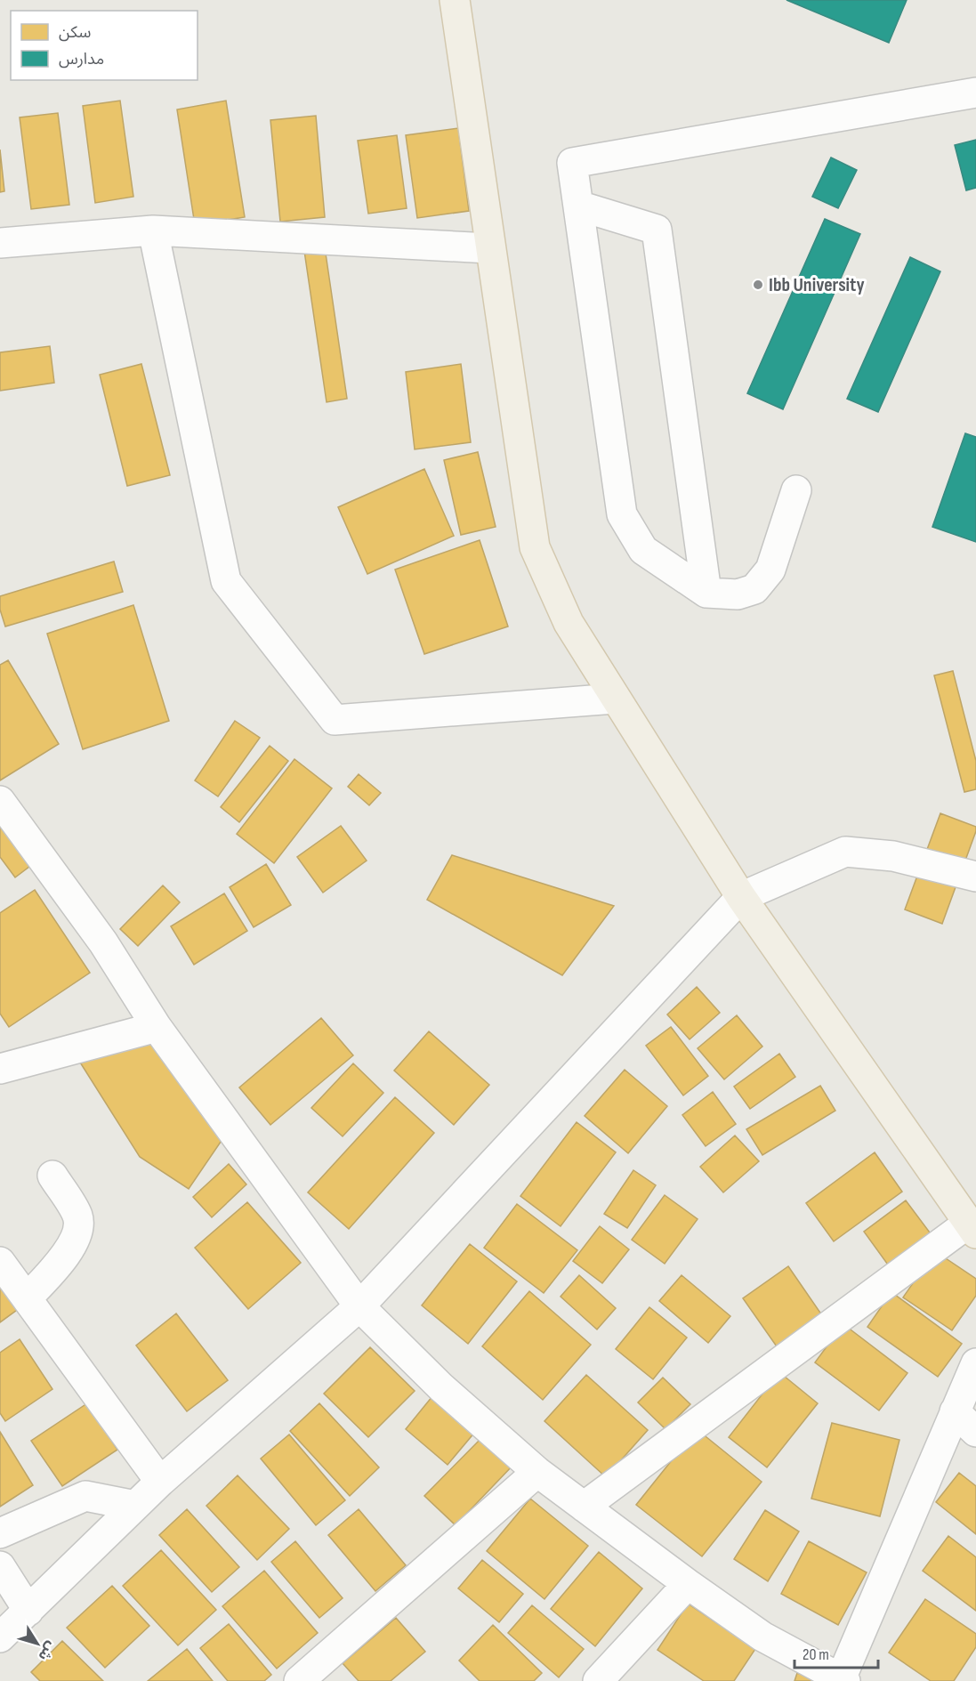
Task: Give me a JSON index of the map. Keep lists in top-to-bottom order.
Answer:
{
  "places": ["Ibb University"],
  "legend": ["سكن", "مدارس"],
  "scale_bar": "20 m",
  "north": "bottom right"
}
